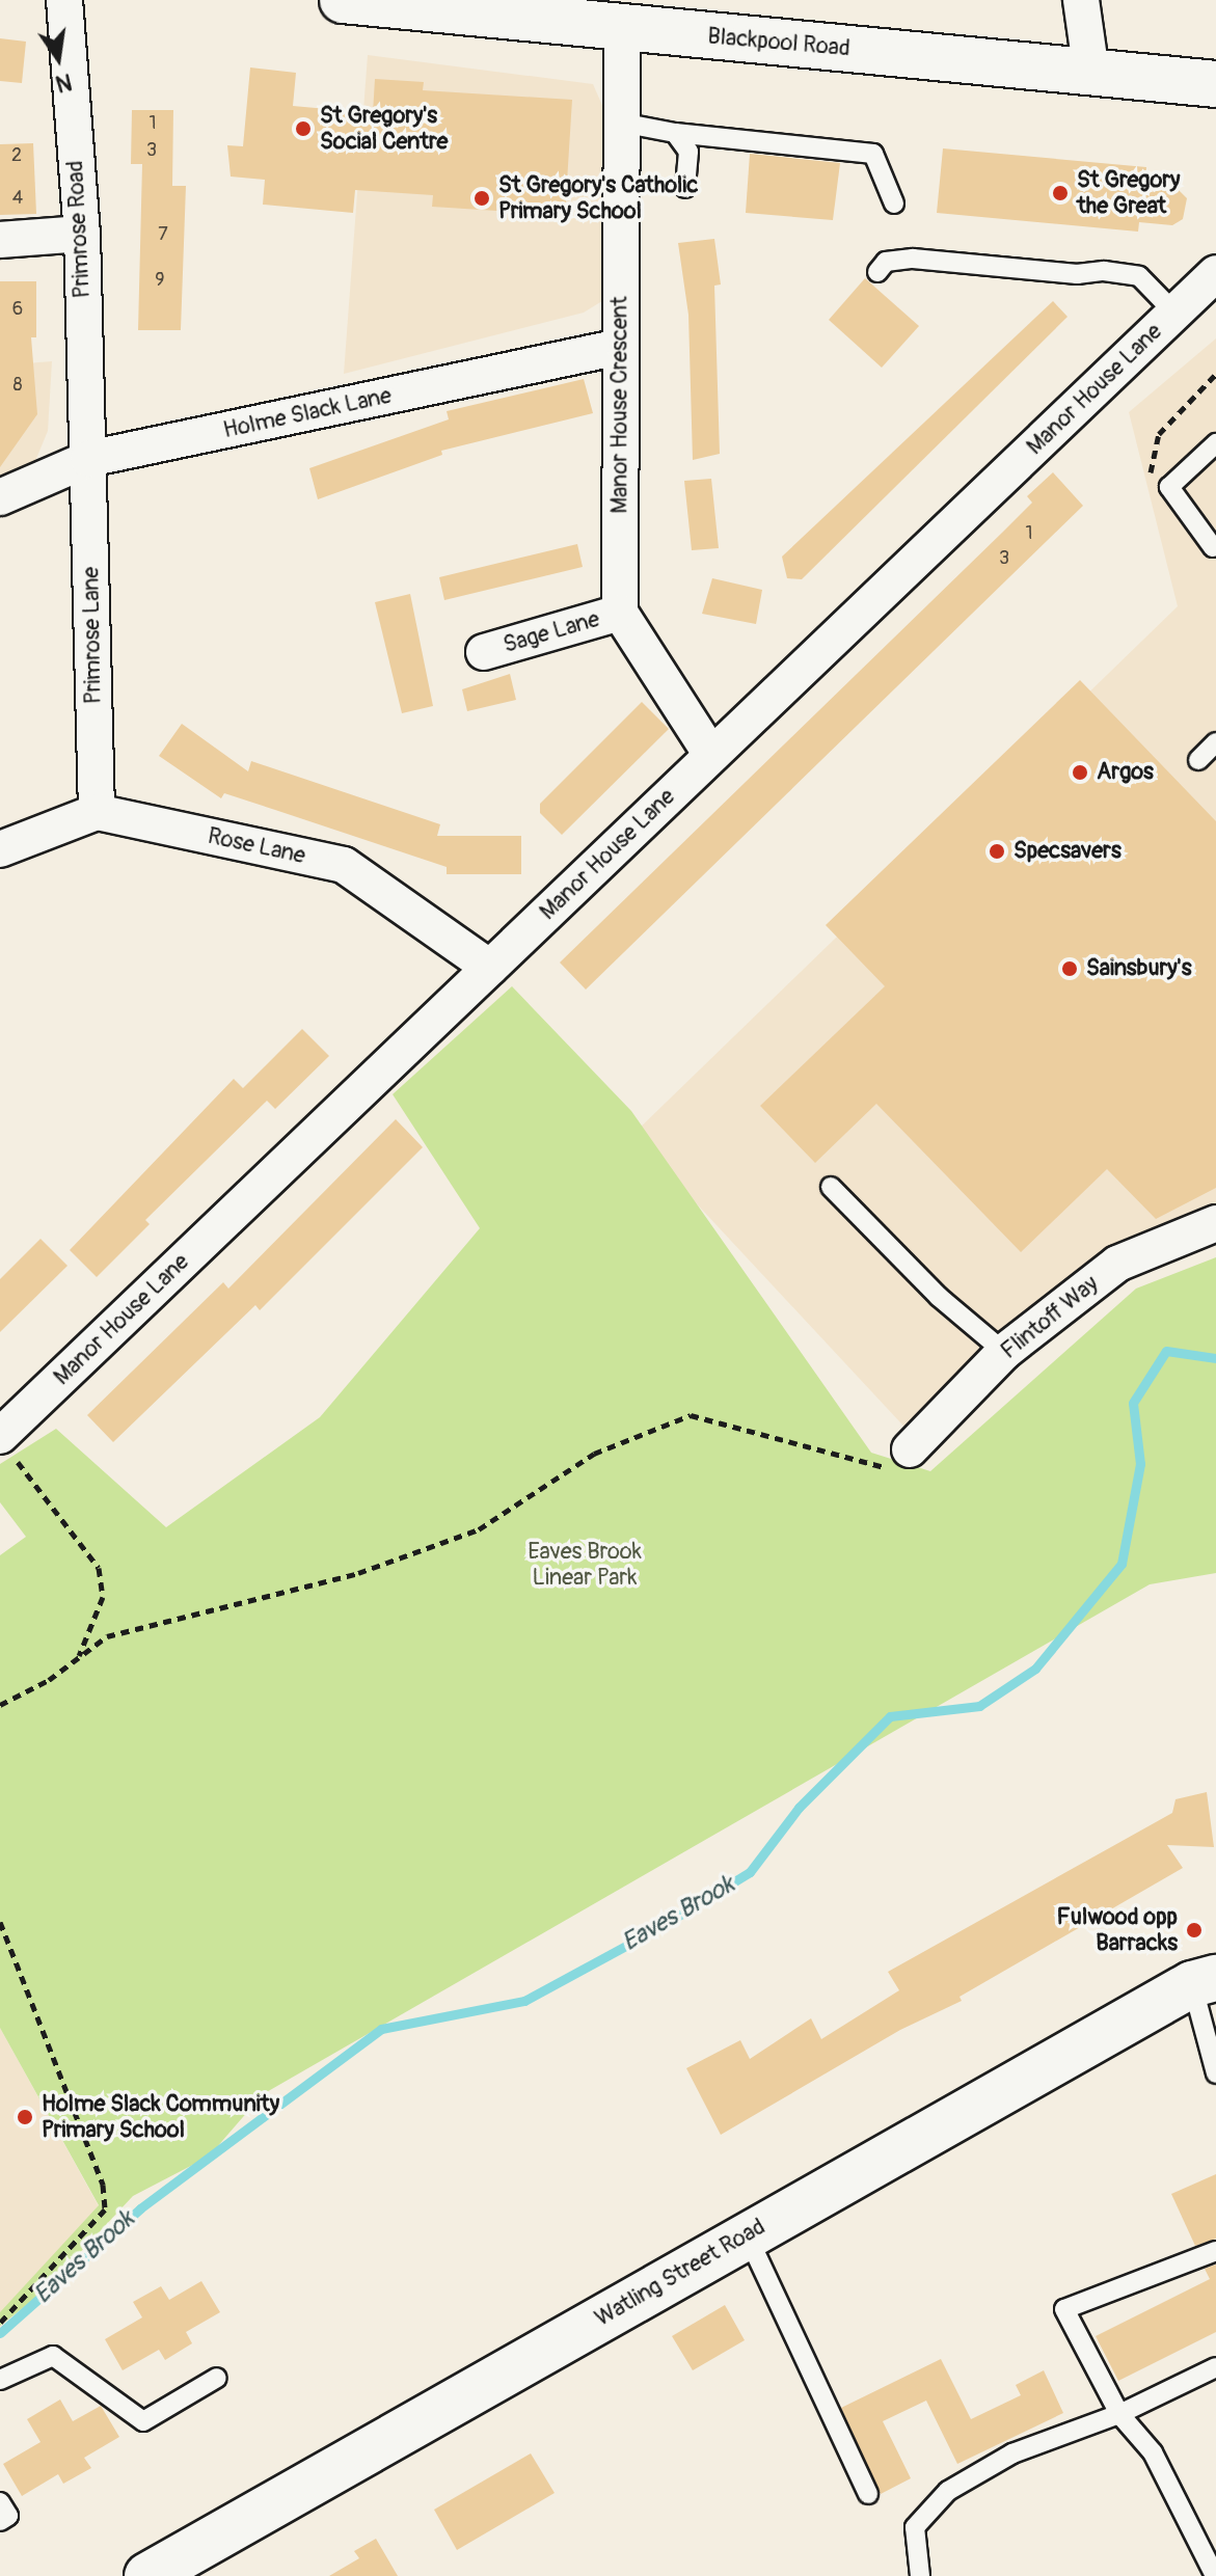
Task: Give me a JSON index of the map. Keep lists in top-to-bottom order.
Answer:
{
  "streets": {
    "main road": ["Blackpool Road", "Watling Street Road"],
    "street": [
      "Primrose Road",
      "Manor House Lane",
      "Manor House Crescent",
      "Holme Slack Lane",
      "Sage Lane",
      "Primrose Lane",
      "Rose Lane",
      "Flintoff Way"
    ]
  },
  "crossings": [
    ["Blackpool Road", "Manor House Crescent"],
    ["Primrose Road", "Holme Slack Lane"],
    ["Primrose Road", "Primrose Lane"],
    ["Manor House Lane", "Rose Lane"],
    ["Manor House Crescent", "Holme Slack Lane"],
    ["Manor House Crescent", "Sage Lane"],
    ["Holme Slack Lane", "Primrose Lane"],
    ["Primrose Lane", "Rose Lane"]
  ],
  "water": ["Eaves Brook"],
  "parks": ["Eaves Brook Linear Park"],
  "places": [
    "St Gregory's Social Centre",
    "St Gregory the Great",
    "St Gregory's Catholic Primary School",
    "Argos",
    "Specsavers",
    "Sainsbury's",
    "Fulwood opp Barracks",
    "Holme Slack Community Primary School"
  ],
  "house_numbers": [
    "1",
    "3",
    "2",
    "4",
    "7",
    "9",
    "6",
    "8",
    "1",
    "3"
  ],
  "north": "bottom"
}
